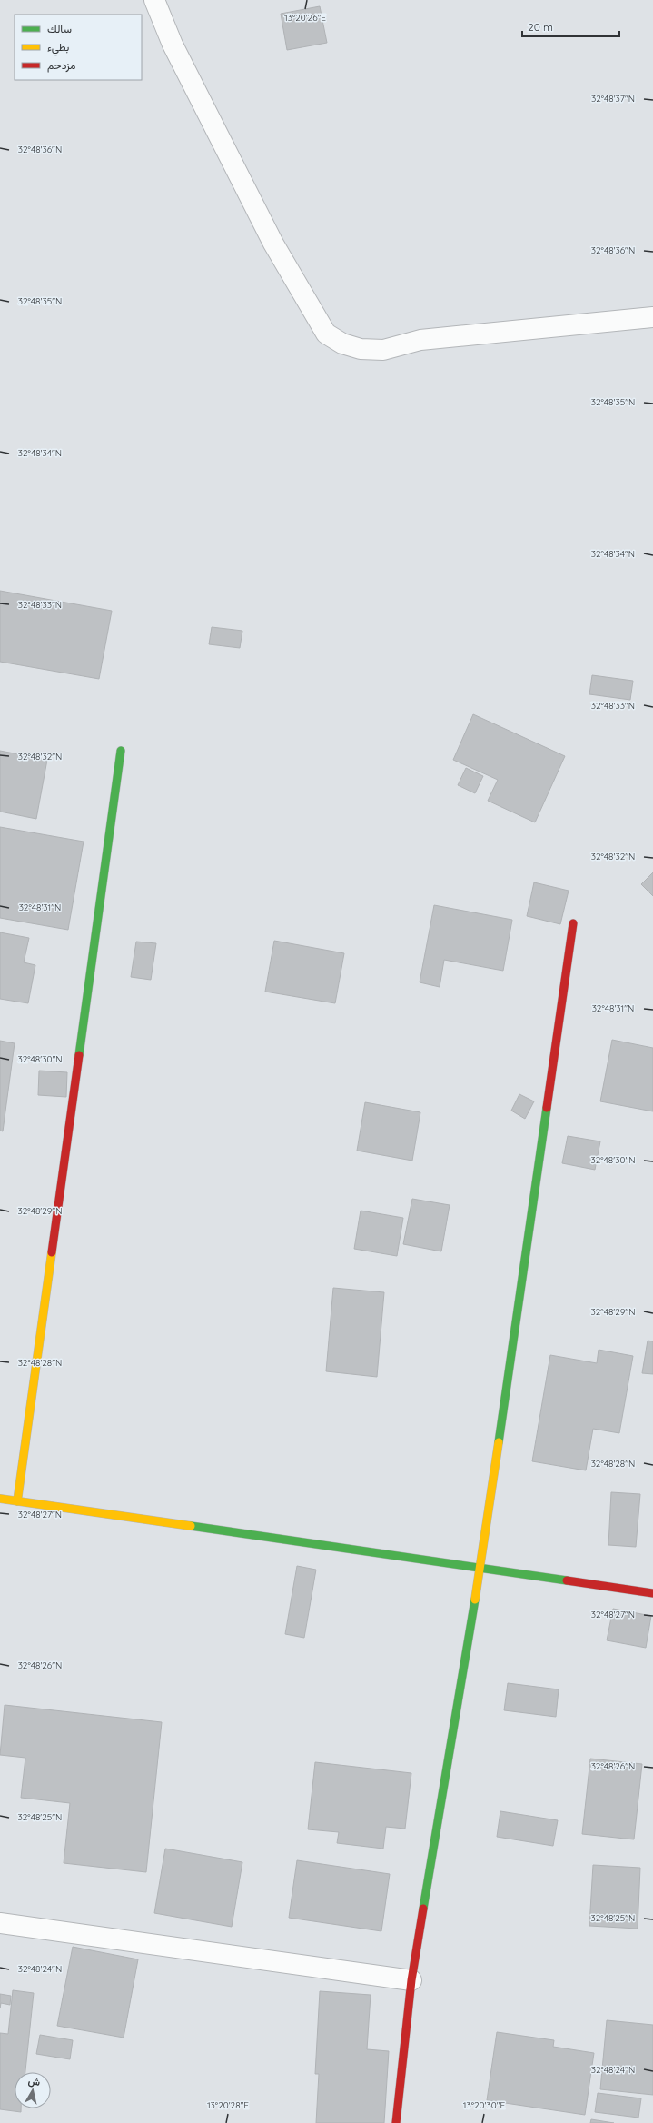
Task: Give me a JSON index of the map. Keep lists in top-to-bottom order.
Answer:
{
  "legend": ["سالك", "بطيء", "مزدحم"],
  "scale_bar": "20 m",
  "north": "top",
  "coordinates": [
    "13°20'26\"E",
    "32°48'37\"N",
    "32°48'36\"N",
    "32°48'35\"N",
    "32°48'34\"N",
    "32°48'33\"N",
    "32°48'32\"N",
    "32°48'31\"N",
    "32°48'30\"N",
    "32°48'29\"N",
    "32°48'28\"N",
    "32°48'27\"N",
    "32°48'26\"N",
    "32°48'25\"N",
    "32°48'24\"N",
    "13°20'28\"E",
    "13°20'30\"E"
  ]
}
